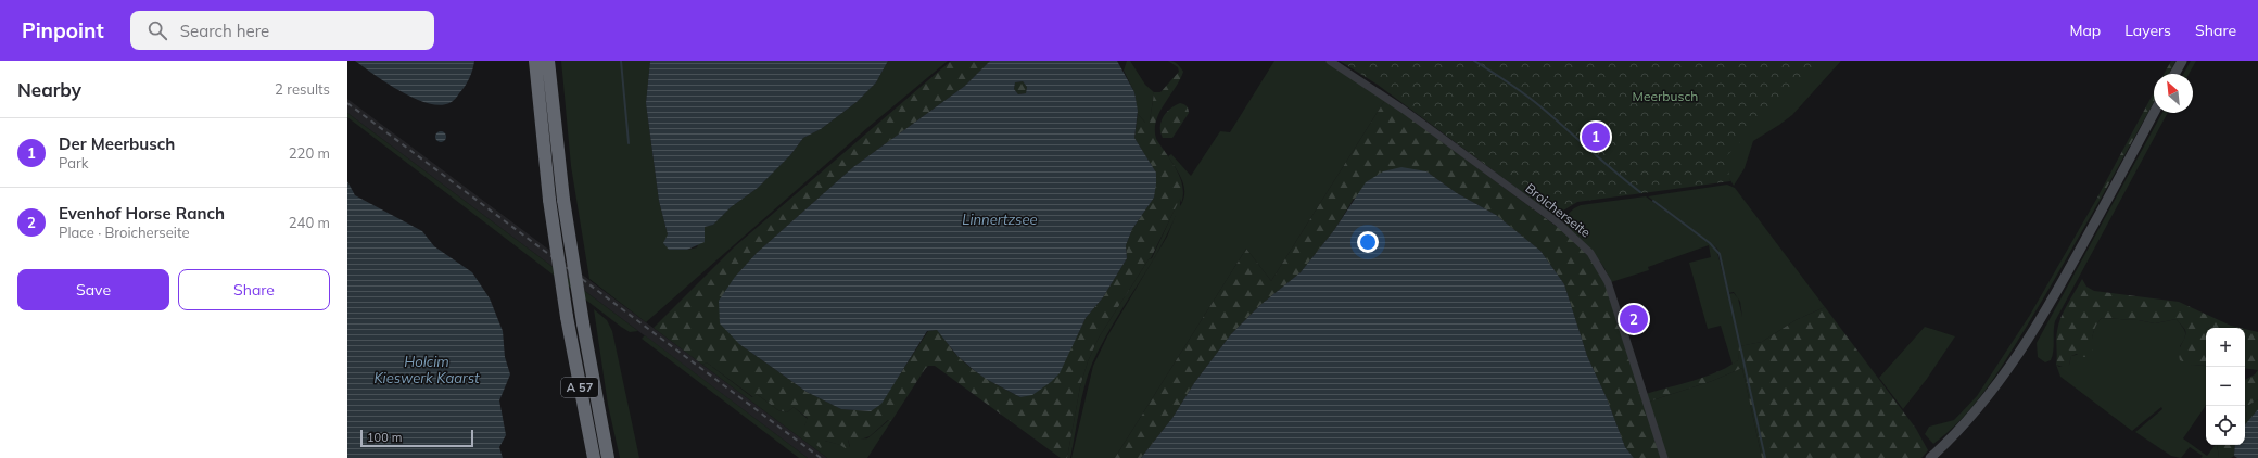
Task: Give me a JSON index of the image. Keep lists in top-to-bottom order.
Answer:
{
  "streets": {
    "highway": ["A 57"],
    "street": ["Broicherseite"]
  },
  "water": ["Linnertzsee", "Holcim Kieswerk Kaarst"],
  "parks": ["Meerbusch"],
  "scale_bar": "100 m",
  "north": "top left",
  "page": {
    "header": "Pinpoint",
    "search": "Search here",
    "nav": ["Map", "Layers", "Share"],
    "heading": ["Nearby", "2 results"],
    "list": [
      {
        "mark": "1",
        "name": "Der Meerbusch",
        "note": "Park",
        "value": "220 m"
      },
      {
        "mark": "2",
        "name": "Evenhof Horse Ranch",
        "note": "Place · Broicherseite",
        "value": "240 m"
      }
    ],
    "pins": ["1", "2"],
    "buttons": ["Save", "Share"],
    "map_buttons": ["+", "−"],
    "scale": "100 m"
  }
}
